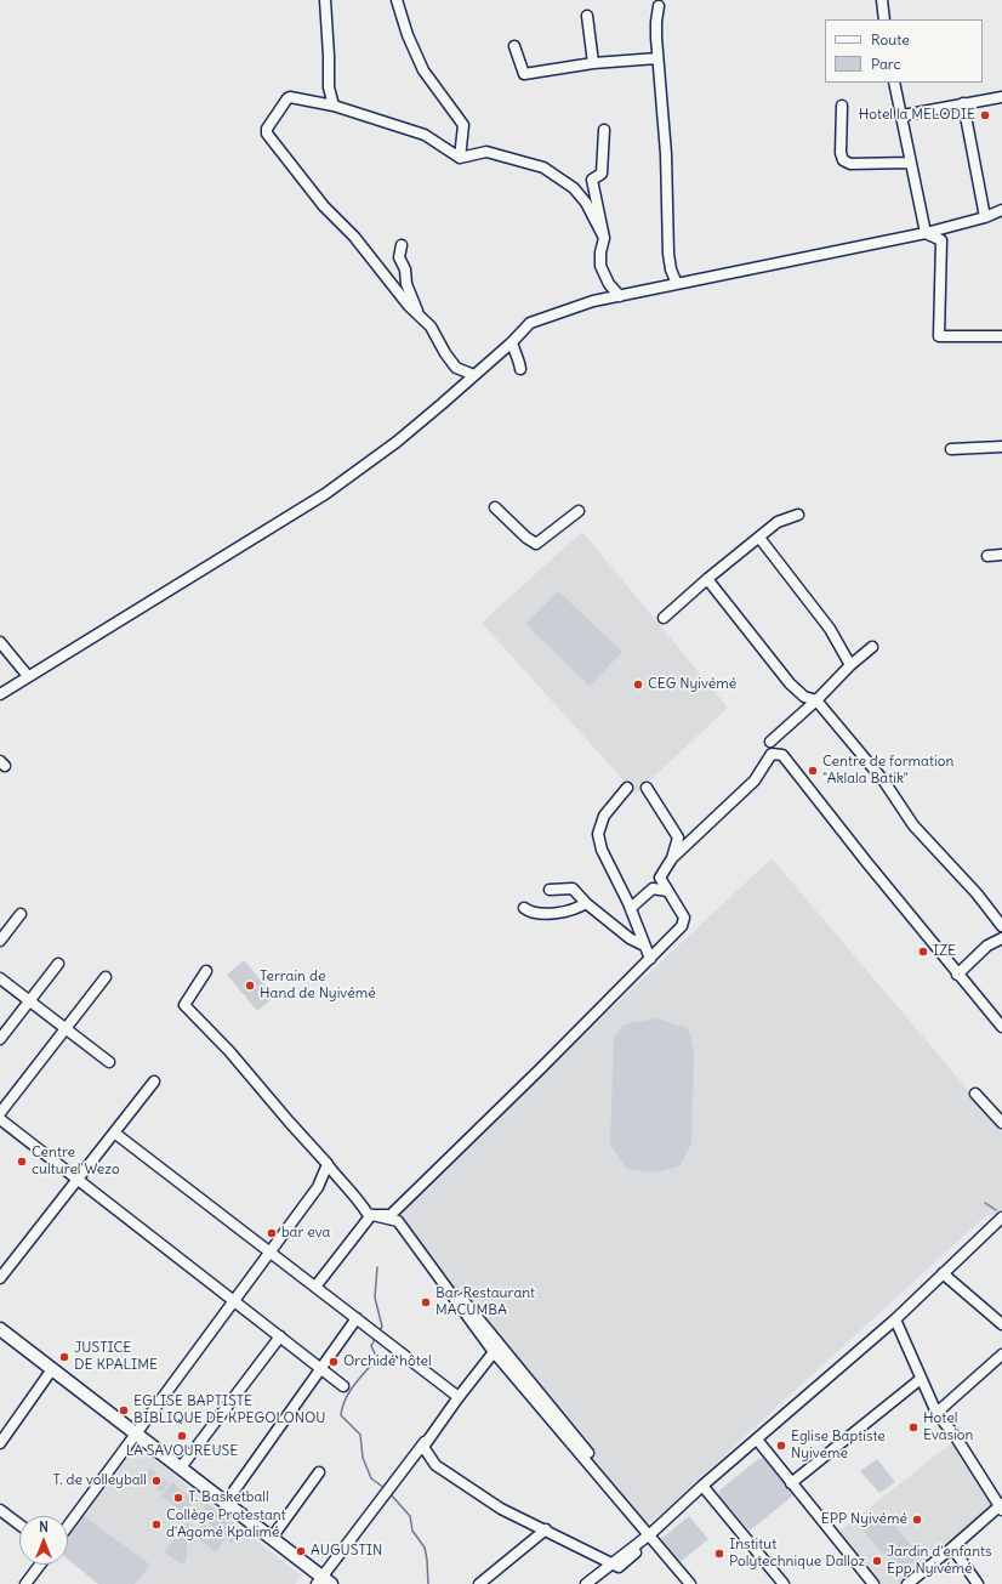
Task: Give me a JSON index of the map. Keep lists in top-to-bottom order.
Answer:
{
  "places": [
    "Hotel la MELODIE",
    "CEG Nyivémé",
    "Centre de formation \"Aklala Batik\"",
    "IZE",
    "Terrain de Hand de Nyivémé",
    "Centre culturel Wezo",
    "bar eva",
    "Bar Restaurant MACUMBA",
    "JUSTICE DE KPALIME",
    "Orchidé hôtel",
    "EGLISE BAPTISTE BIBLIQUE DE KPEGOLONOU",
    "Hotel Evasion",
    "LA SAVOUREUSE",
    "Eglise Baptiste Nyiveme",
    "T. de volleyball",
    "T. Basketball",
    "EPP Nyivémé",
    "Collège Protestant d'Agomé Kpalimé",
    "AUGUSTIN",
    "Institut Polytechnique Dalloz",
    "Jardin d'enfants Epp Nyivémé"
  ],
  "legend": ["Route", "Parc"],
  "north": "top"
}
